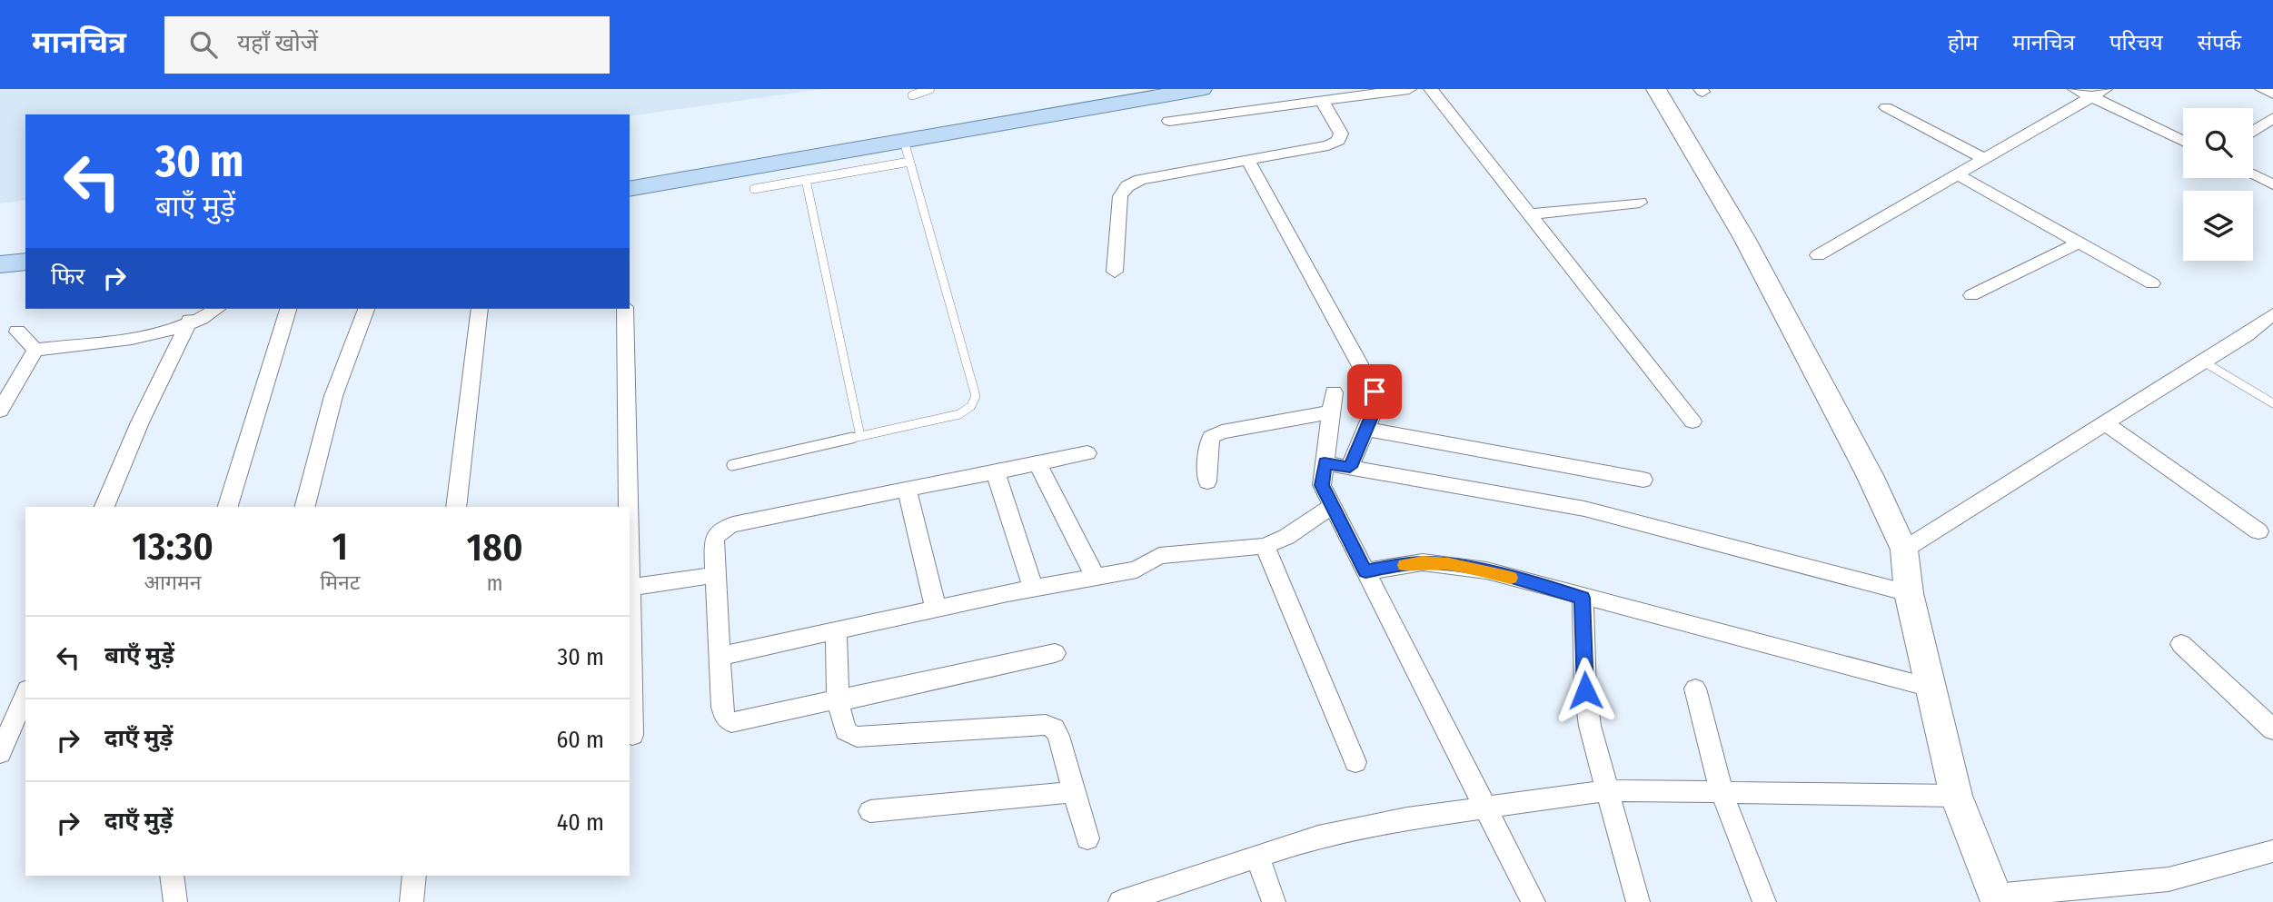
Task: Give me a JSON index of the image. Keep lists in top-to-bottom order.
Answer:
{
  "page": {
    "header": "मानचित्र",
    "search": "यहाँ खोजें",
    "nav": [
      "होम",
      "मानचित्र",
      "परिचय",
      "संपर्क"
    ],
    "turn": ["30 m", "बाएँ मुड़ें"],
    "then": "फिर",
    "eta": [
      "13:30",
      "आगमन",
      "1",
      "मिनट",
      "180",
      "m"
    ],
    "list": [
      {
        "name": "बाएँ मुड़ें",
        "value": "30 m"
      },
      {
        "name": "दाएँ मुड़ें",
        "value": "60 m"
      },
      {
        "name": "दाएँ मुड़ें",
        "value": "40 m"
      }
    ]
  }
}
